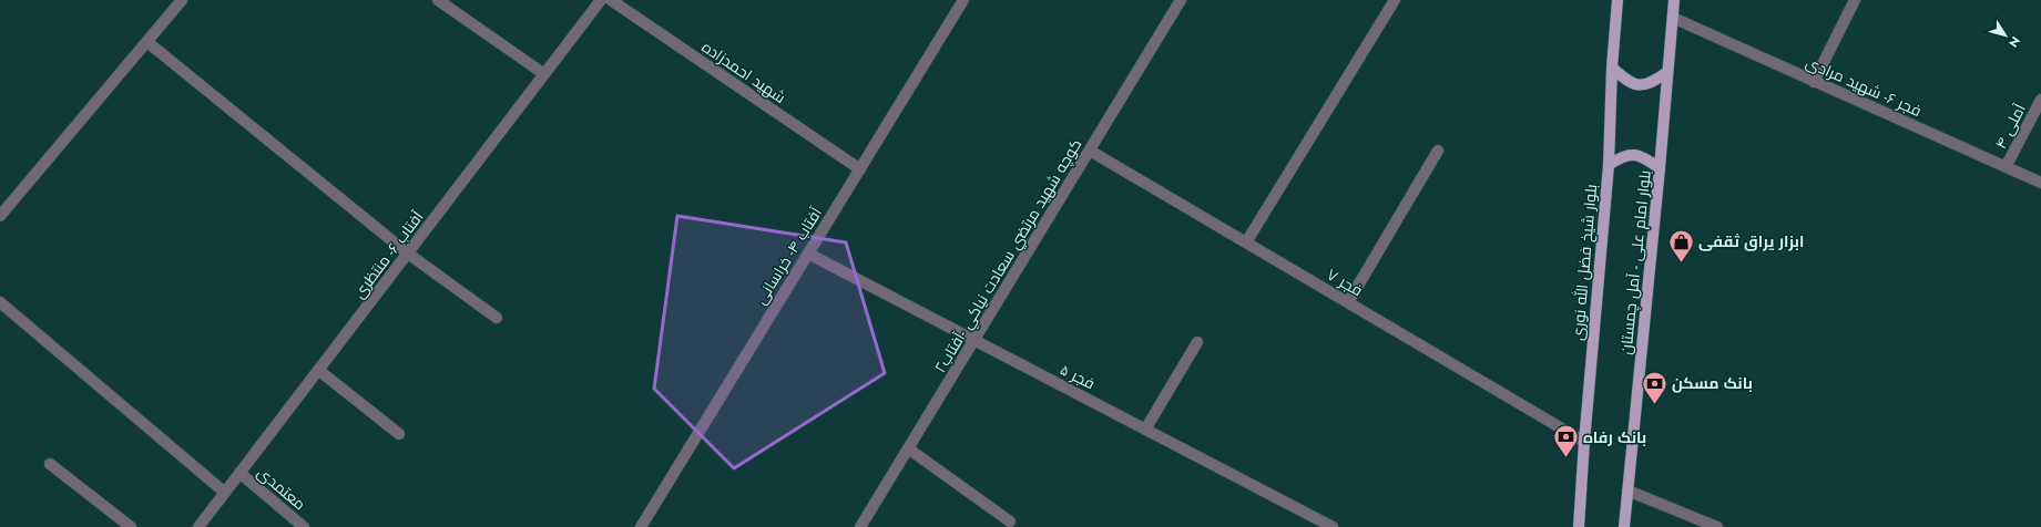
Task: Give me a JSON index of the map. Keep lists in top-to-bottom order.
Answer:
{
  "streets": {
    "main road": ["بلوار شیخ فضل الله نوری", "بلوار امام علی - آمل چمستان"],
    "street": [
      "شهید احمدزاده",
      "فجر ۶- شهید مرادی",
      "آملی ۴",
      "آفتاب ۶- منتظری",
      "آفتاب ۴- خراسانی",
      "كوچه شهيد مرتضي سعادت نياكي -آفتاب۲",
      "فجر ۷",
      "فجر ۵",
      "معتمدی"
    ]
  },
  "crossings": [
    ["شهید احمدزاده", "آفتاب ۴- خراسانی"],
    ["فجر ۶- شهید مرادی", "آملی ۴"],
    ["فجر ۶- شهید مرادی", "بلوار امام علی - آمل چمستان"],
    ["آفتاب ۶- منتظری", "معتمدی"],
    ["آفتاب ۴- خراسانی", "فجر ۵"],
    ["كوچه شهيد مرتضي سعادت نياكي -آفتاب۲", "فجر ۷"],
    ["كوچه شهيد مرتضي سعادت نياكي -آفتاب۲", "فجر ۵"],
    ["بلوار شیخ فضل الله نوری", "فجر ۷"]
  ],
  "places": {
    "shop": ["ابزار یراق ثقفی"],
    "bank": ["بانک مسکن", "بانک رفاه"]
  },
  "north": "bottom right"
}
